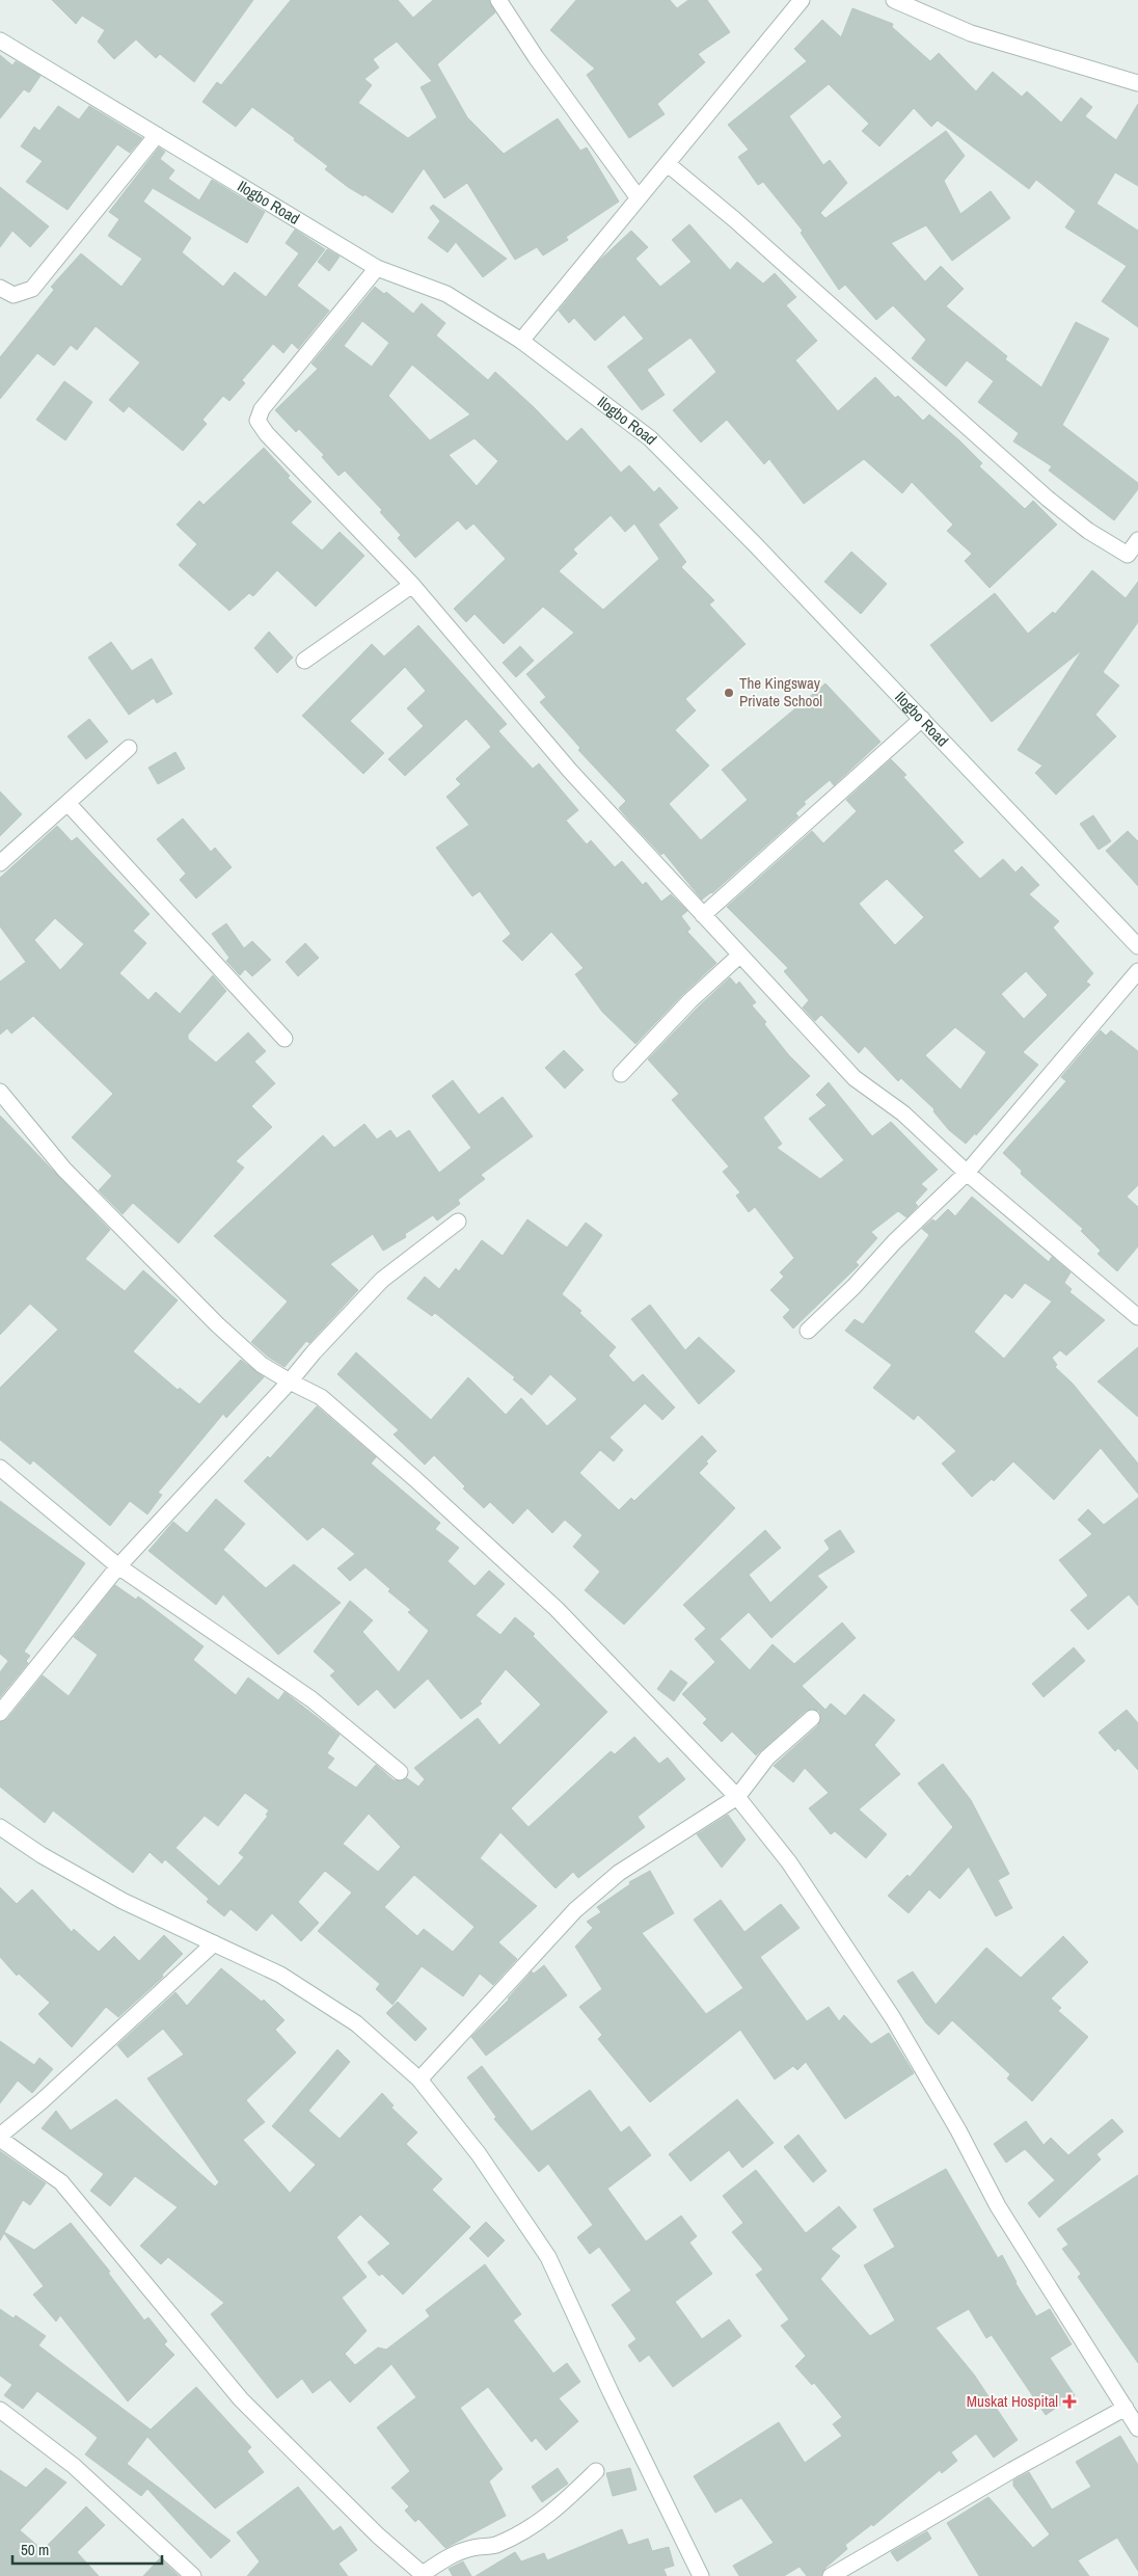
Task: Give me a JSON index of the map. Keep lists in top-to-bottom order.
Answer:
{
  "streets": {
    "street": ["Ilogbo Road"]
  },
  "places": {
    "other": ["The Kingsway Private School"],
    "health": ["Muskat Hospital"]
  },
  "scale_bar": "50 m"
}
